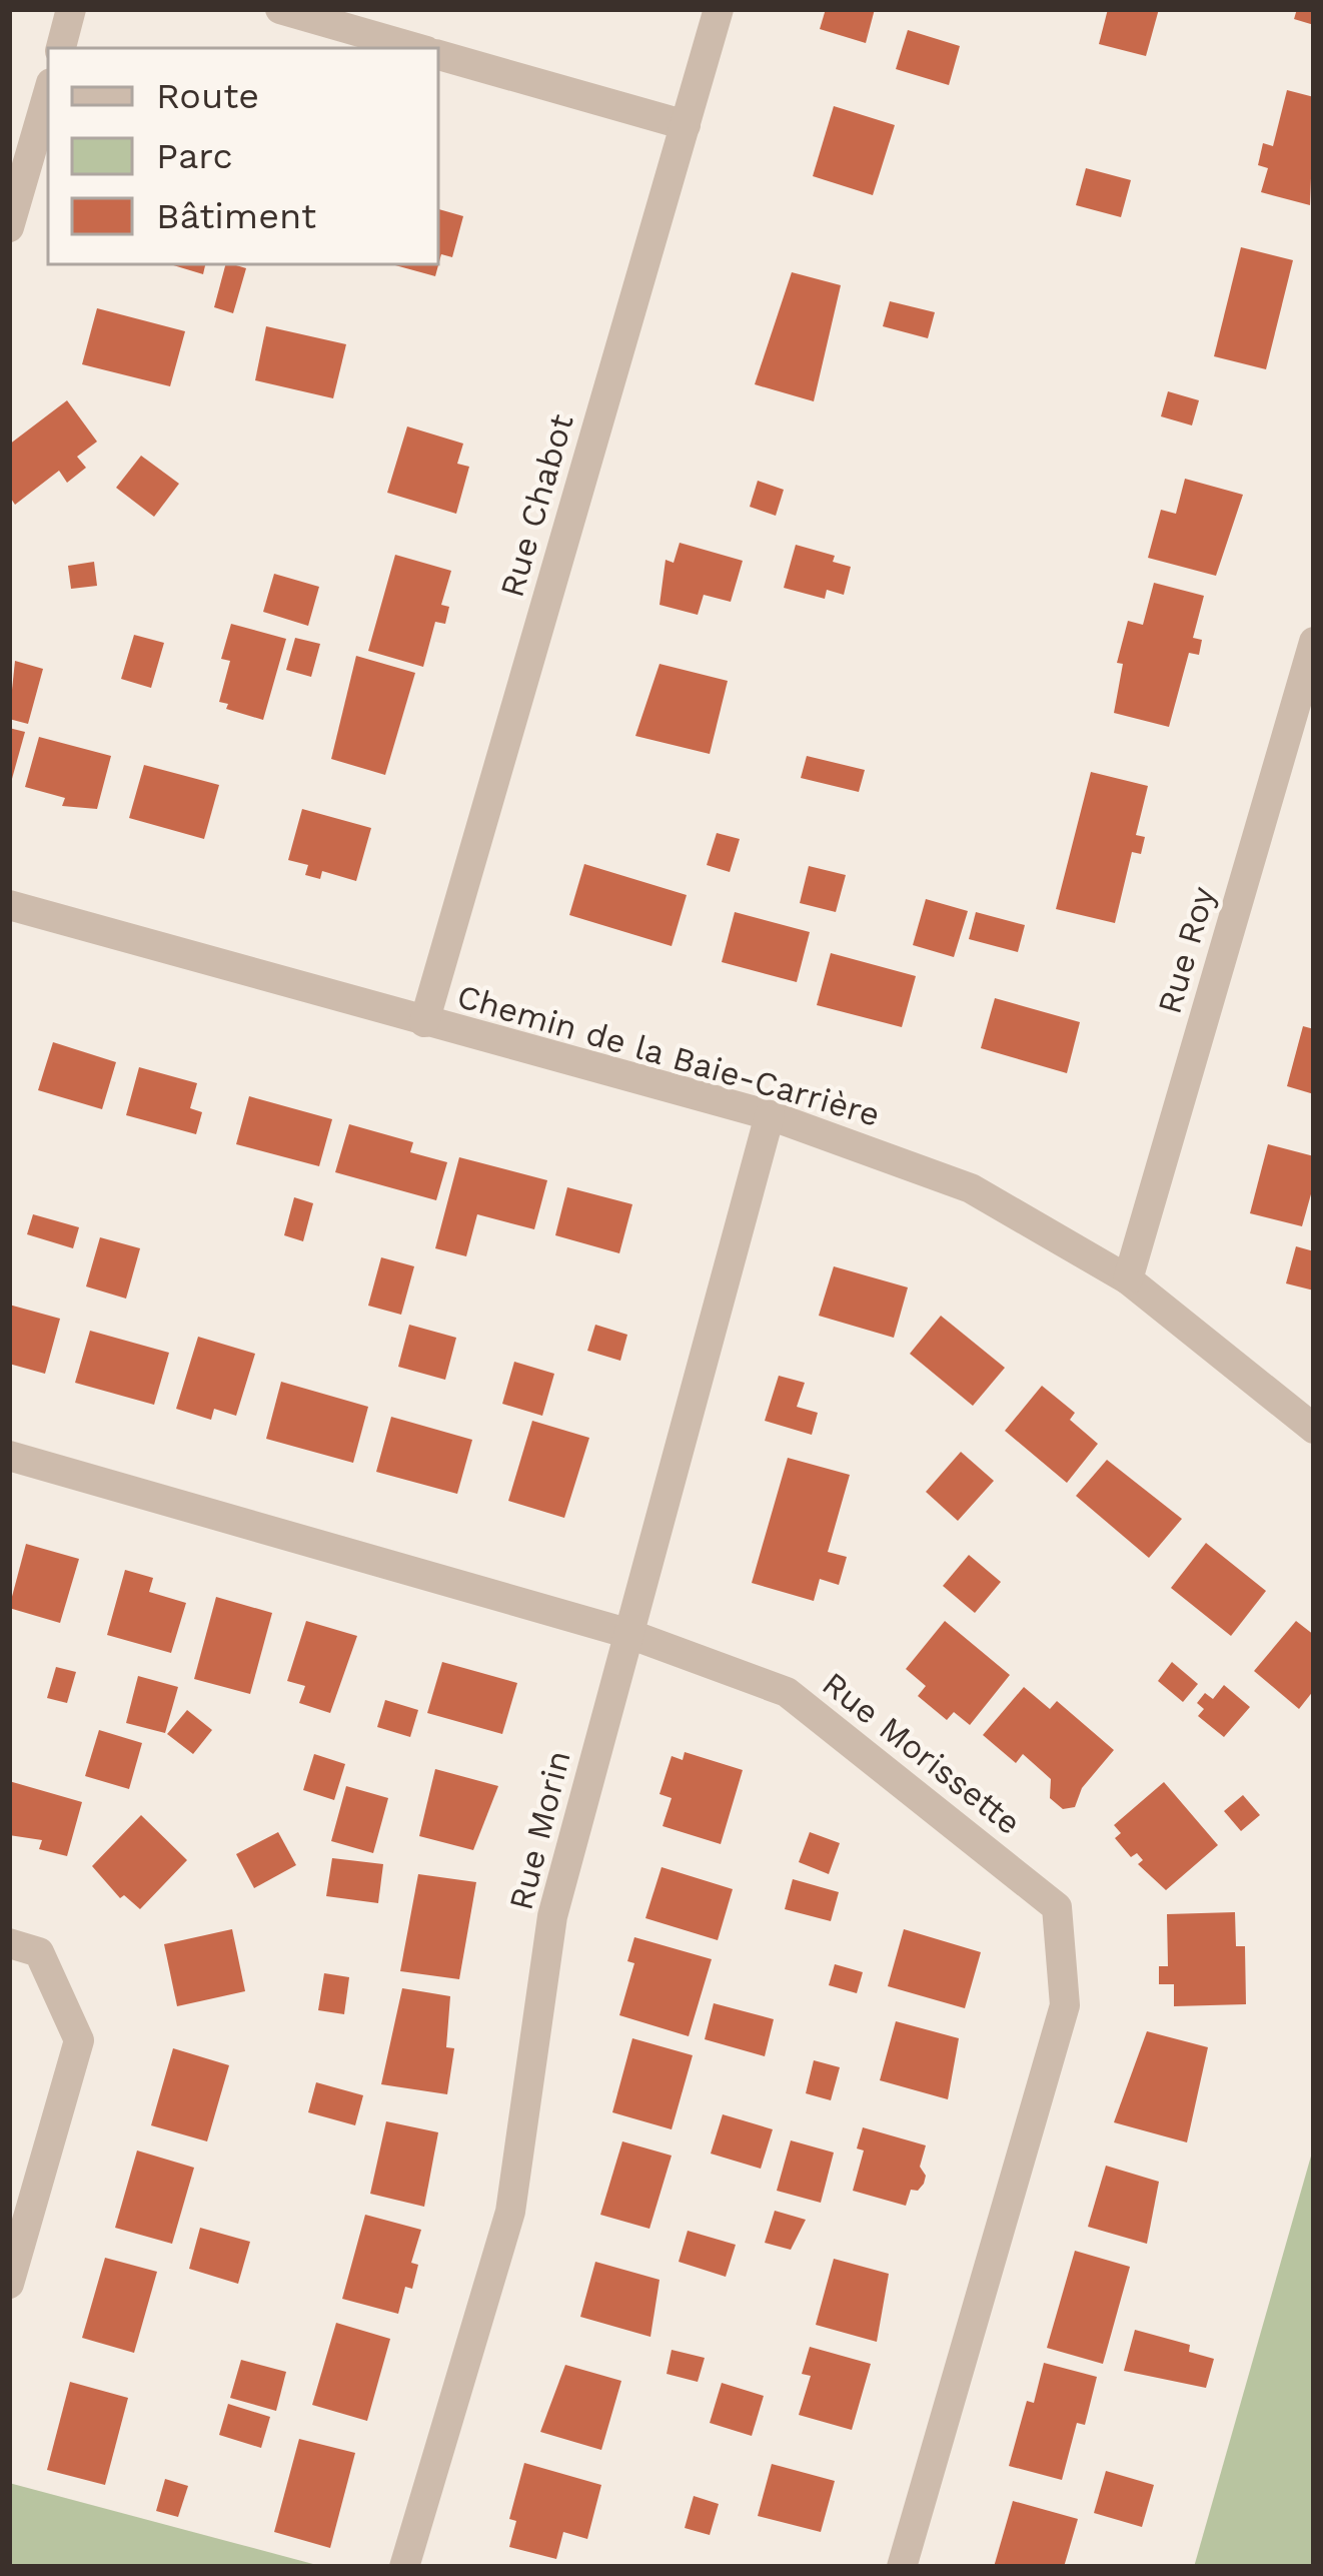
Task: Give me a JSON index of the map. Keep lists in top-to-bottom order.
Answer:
{
  "streets": {
    "street": [
      "Rue Chabot",
      "Rue Roy",
      "Chemin de la Baie-Carrière",
      "Rue Morissette",
      "Rue Morin"
    ]
  },
  "crossings": [
    ["Rue Chabot", "Chemin de la Baie-Carrière"],
    ["Rue Roy", "Chemin de la Baie-Carrière"],
    ["Chemin de la Baie-Carrière", "Rue Morin"],
    ["Rue Morissette", "Rue Morin"]
  ],
  "legend": ["Route", "Parc", "Bâtiment"]
}
